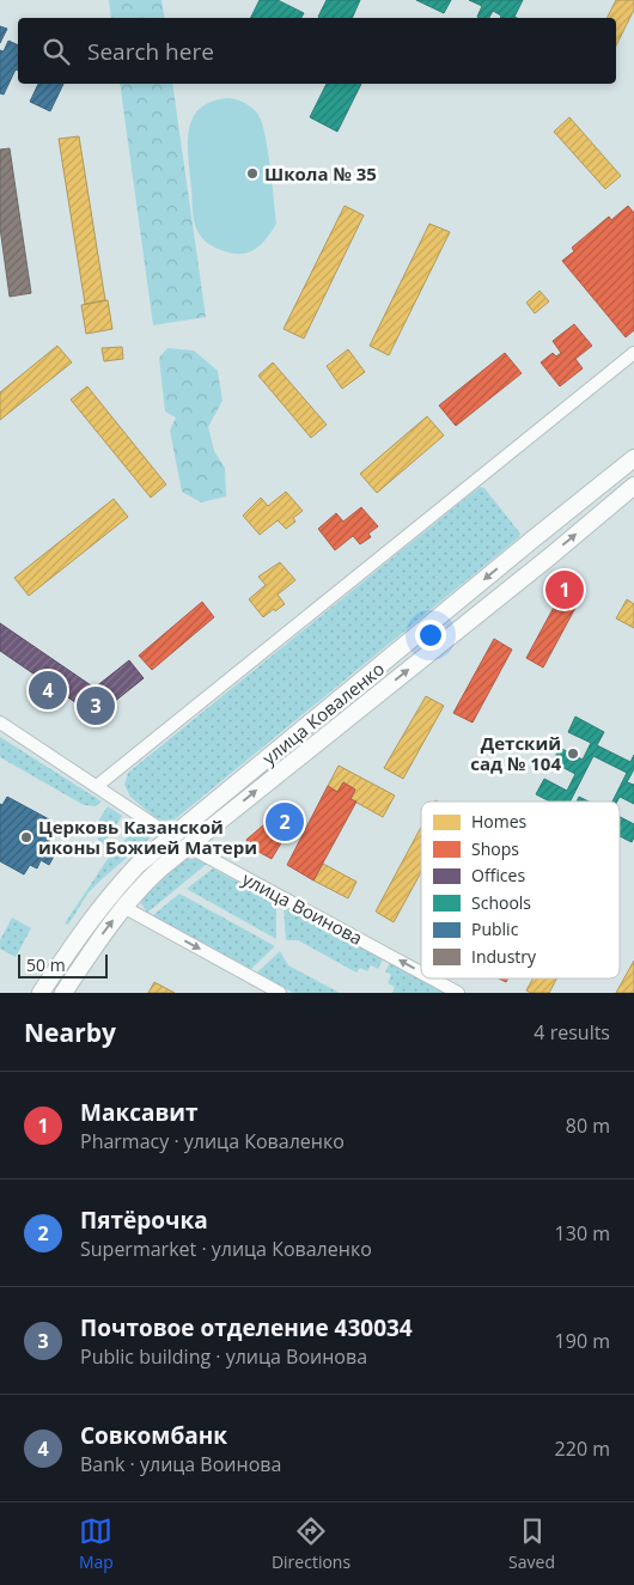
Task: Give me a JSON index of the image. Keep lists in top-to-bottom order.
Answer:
{
  "streets": {
    "main road": ["улица Коваленко", "улица Воинова"]
  },
  "crossings": [
    ["улица Коваленко", "улица Воинова"]
  ],
  "places": ["Школа № 35", "Детский сад № 104", "Церковь Казанской иконы Божией Матери"],
  "legend": [
    "Homes",
    "Shops",
    "Offices",
    "Schools",
    "Public",
    "Industry"
  ],
  "scale_bar": "50 m",
  "page": {
    "search": "Search here",
    "pins": [
      "1",
      "4",
      "3",
      "2"
    ],
    "scale": "50 m",
    "heading": ["Nearby", "4 results"],
    "list": [
      {
        "mark": "1",
        "name": "Максавит",
        "note": "Pharmacy · улица Коваленко",
        "value": "80 m"
      },
      {
        "mark": "2",
        "name": "Пятёрочка",
        "note": "Supermarket · улица Коваленко",
        "value": "130 m"
      },
      {
        "mark": "3",
        "name": "Почтовое отделение 430034",
        "note": "Public building · улица Воинова",
        "value": "190 m"
      },
      {
        "mark": "4",
        "name": "Совкомбанк",
        "note": "Bank · улица Воинова",
        "value": "220 m"
      }
    ],
    "nav": ["Map", "Directions", "Saved"]
  }
}
